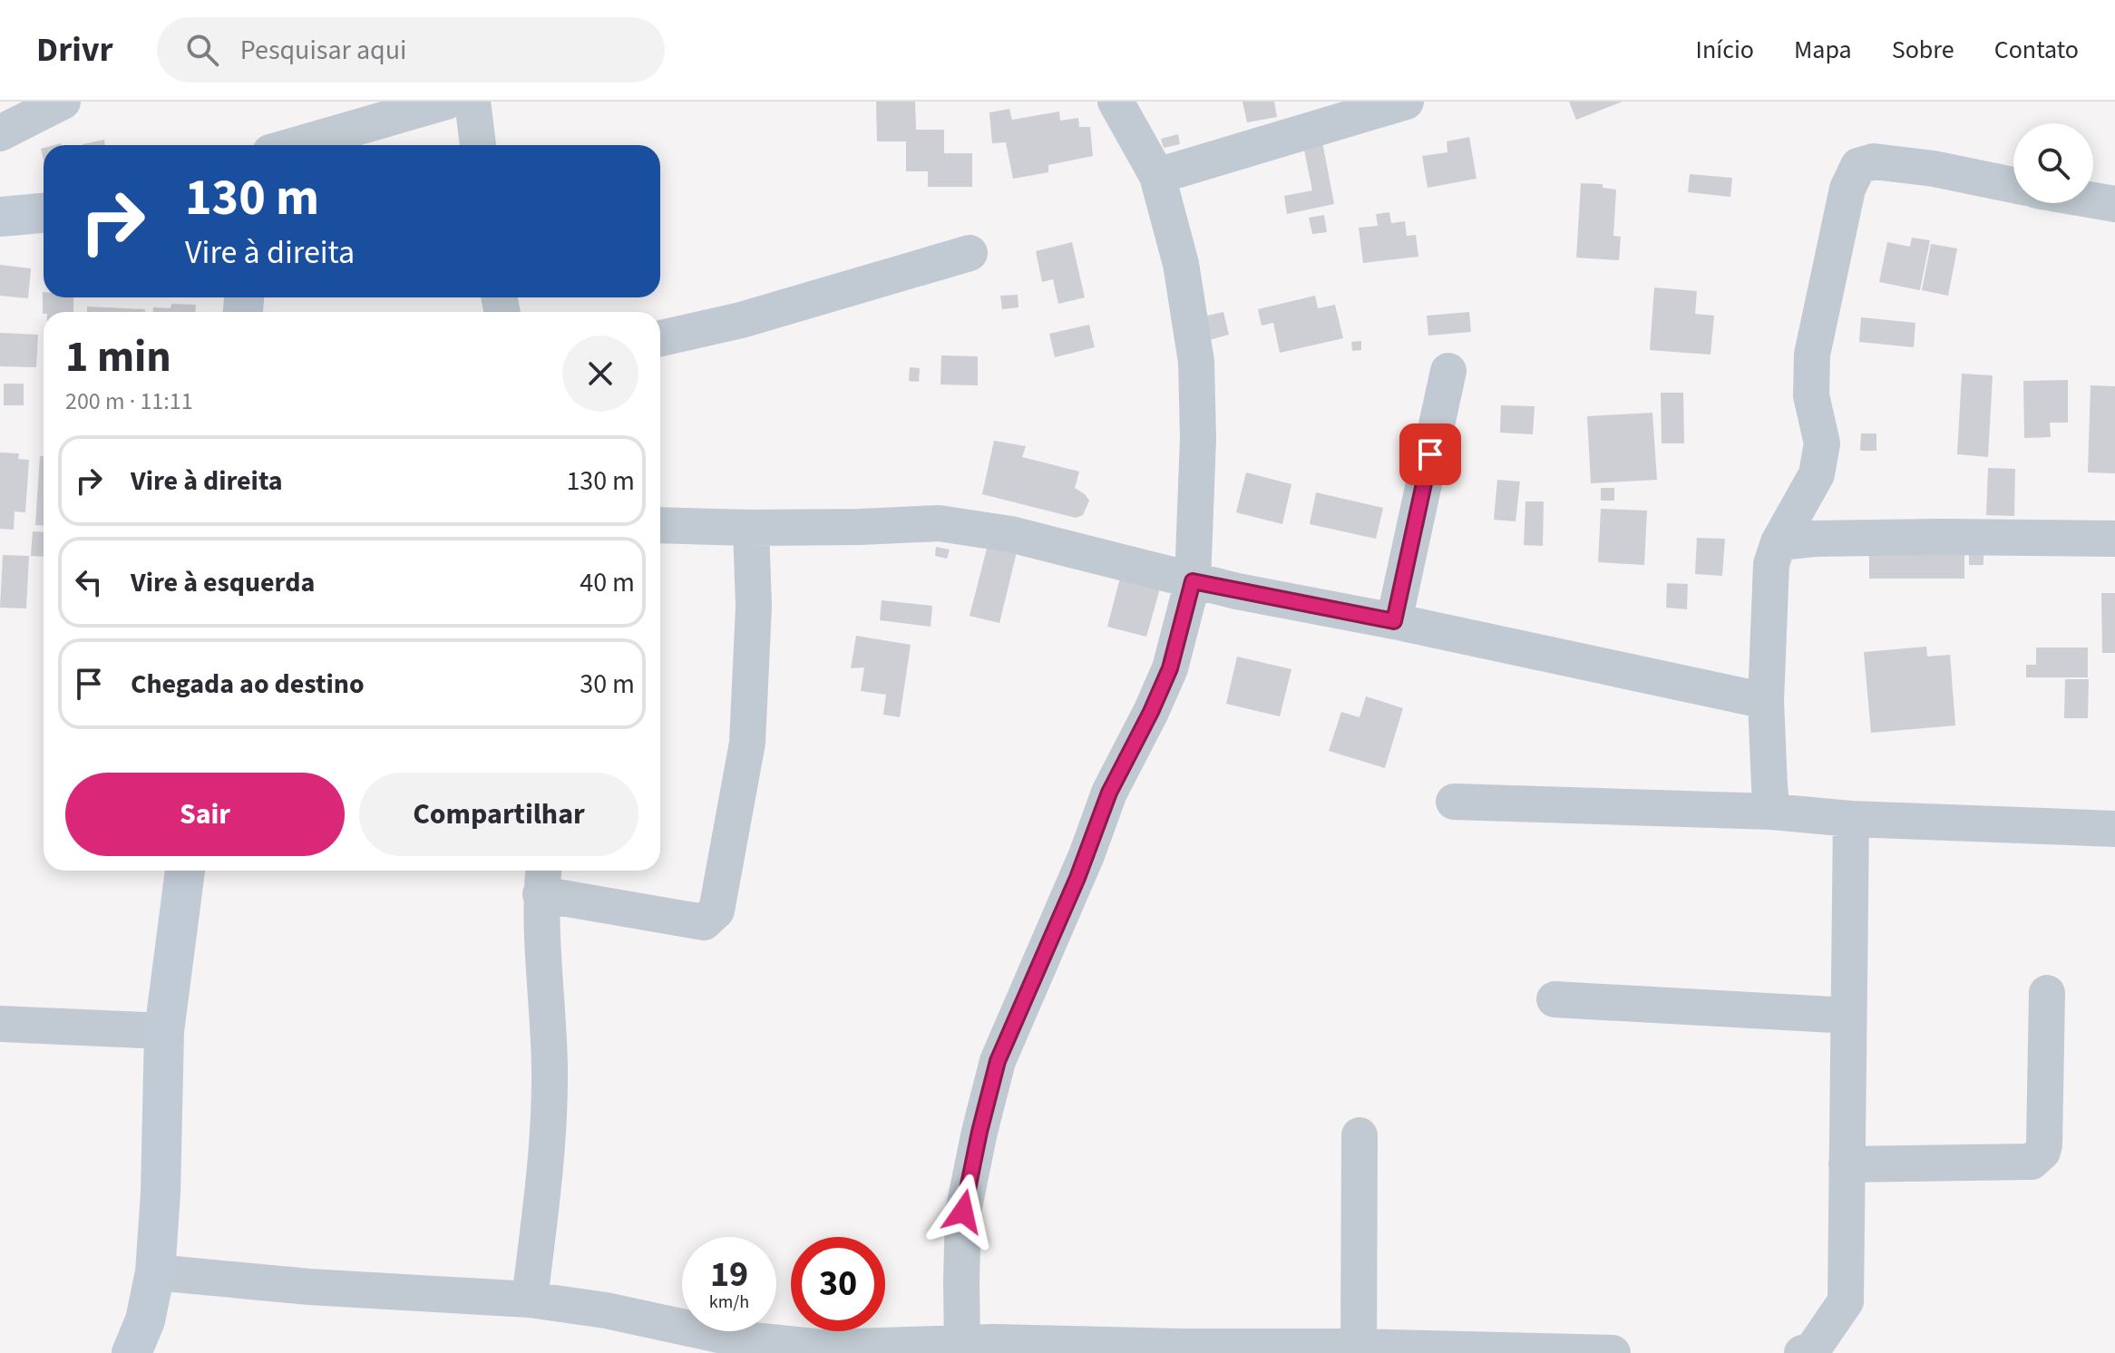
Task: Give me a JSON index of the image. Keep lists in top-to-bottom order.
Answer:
{
  "page": {
    "header": "Drivr",
    "search": "Pesquisar aqui",
    "nav": [
      "Início",
      "Mapa",
      "Sobre",
      "Contato"
    ],
    "turn": ["130 m", "Vire à direita"],
    "heading": ["1 min", "200 m · 11:11"],
    "list": [
      {
        "name": "Vire à direita",
        "value": "130 m"
      },
      {
        "name": "Vire à esquerda",
        "value": "40 m"
      },
      {
        "name": "Chegada ao destino",
        "value": "30 m"
      }
    ],
    "buttons": ["Sair", "Compartilhar"],
    "speed": "19 km/h",
    "limit": "30"
  }
}
